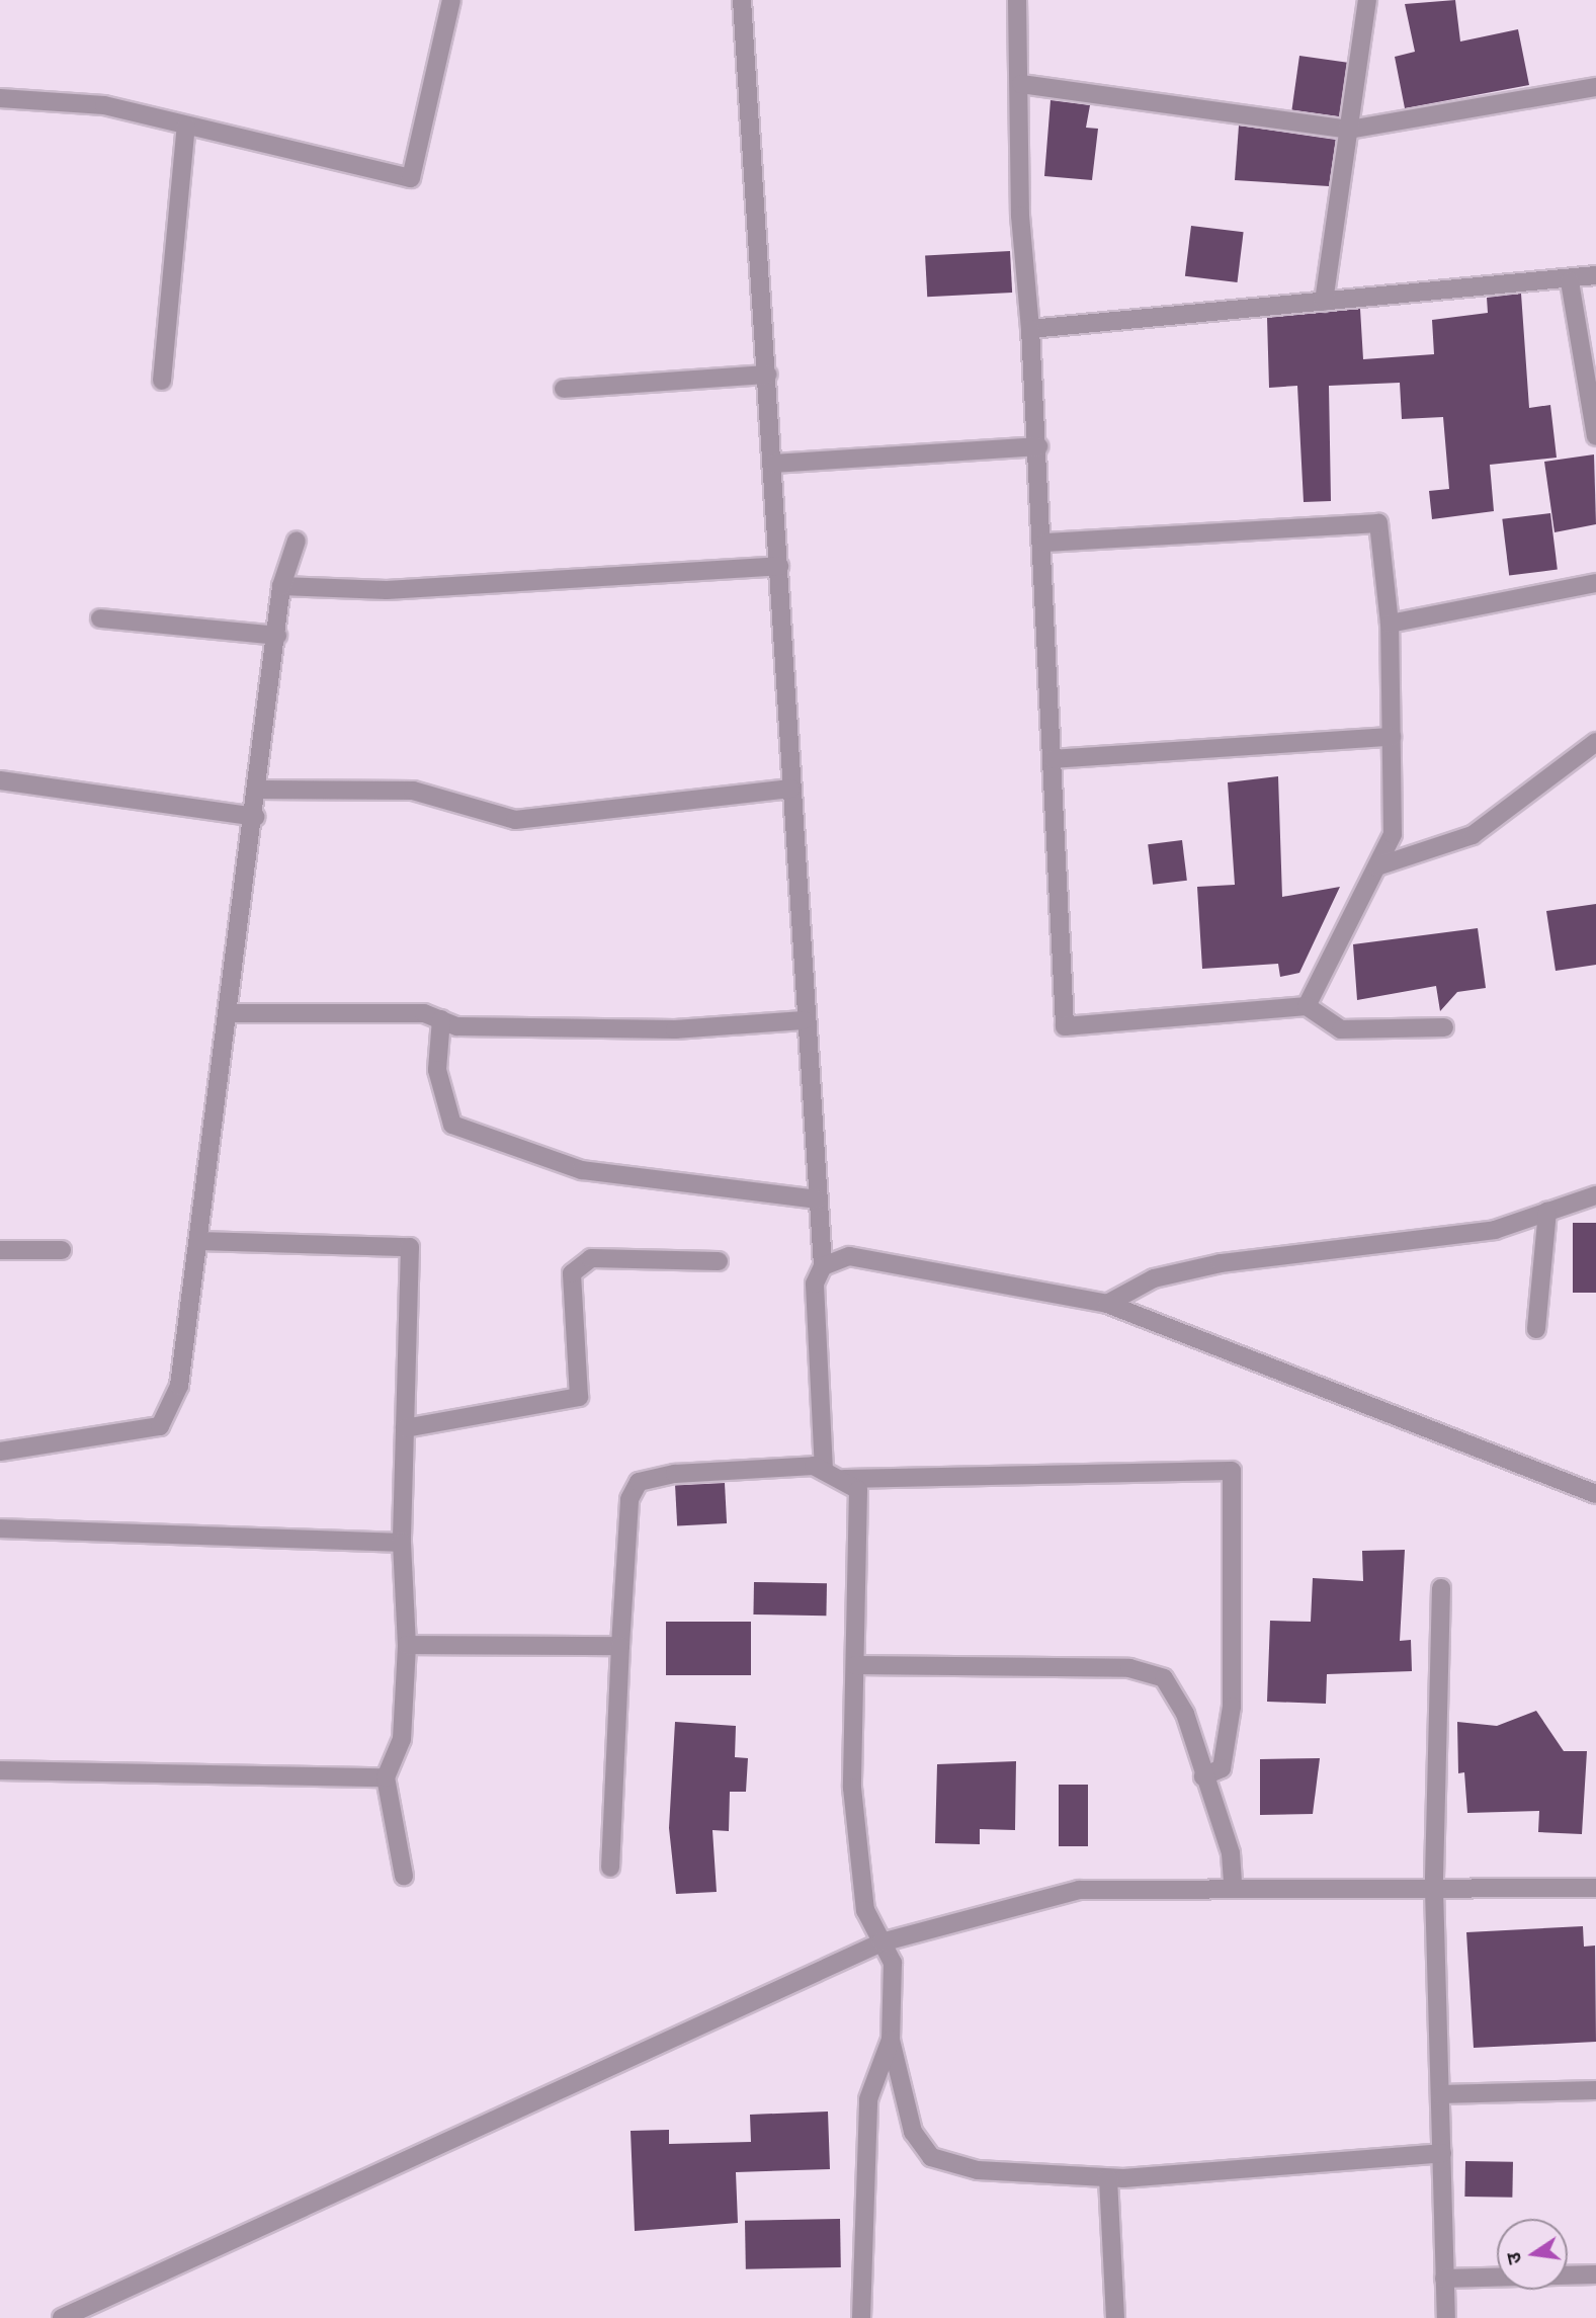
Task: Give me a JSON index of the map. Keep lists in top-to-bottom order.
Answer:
{
  "north": "left"
}
